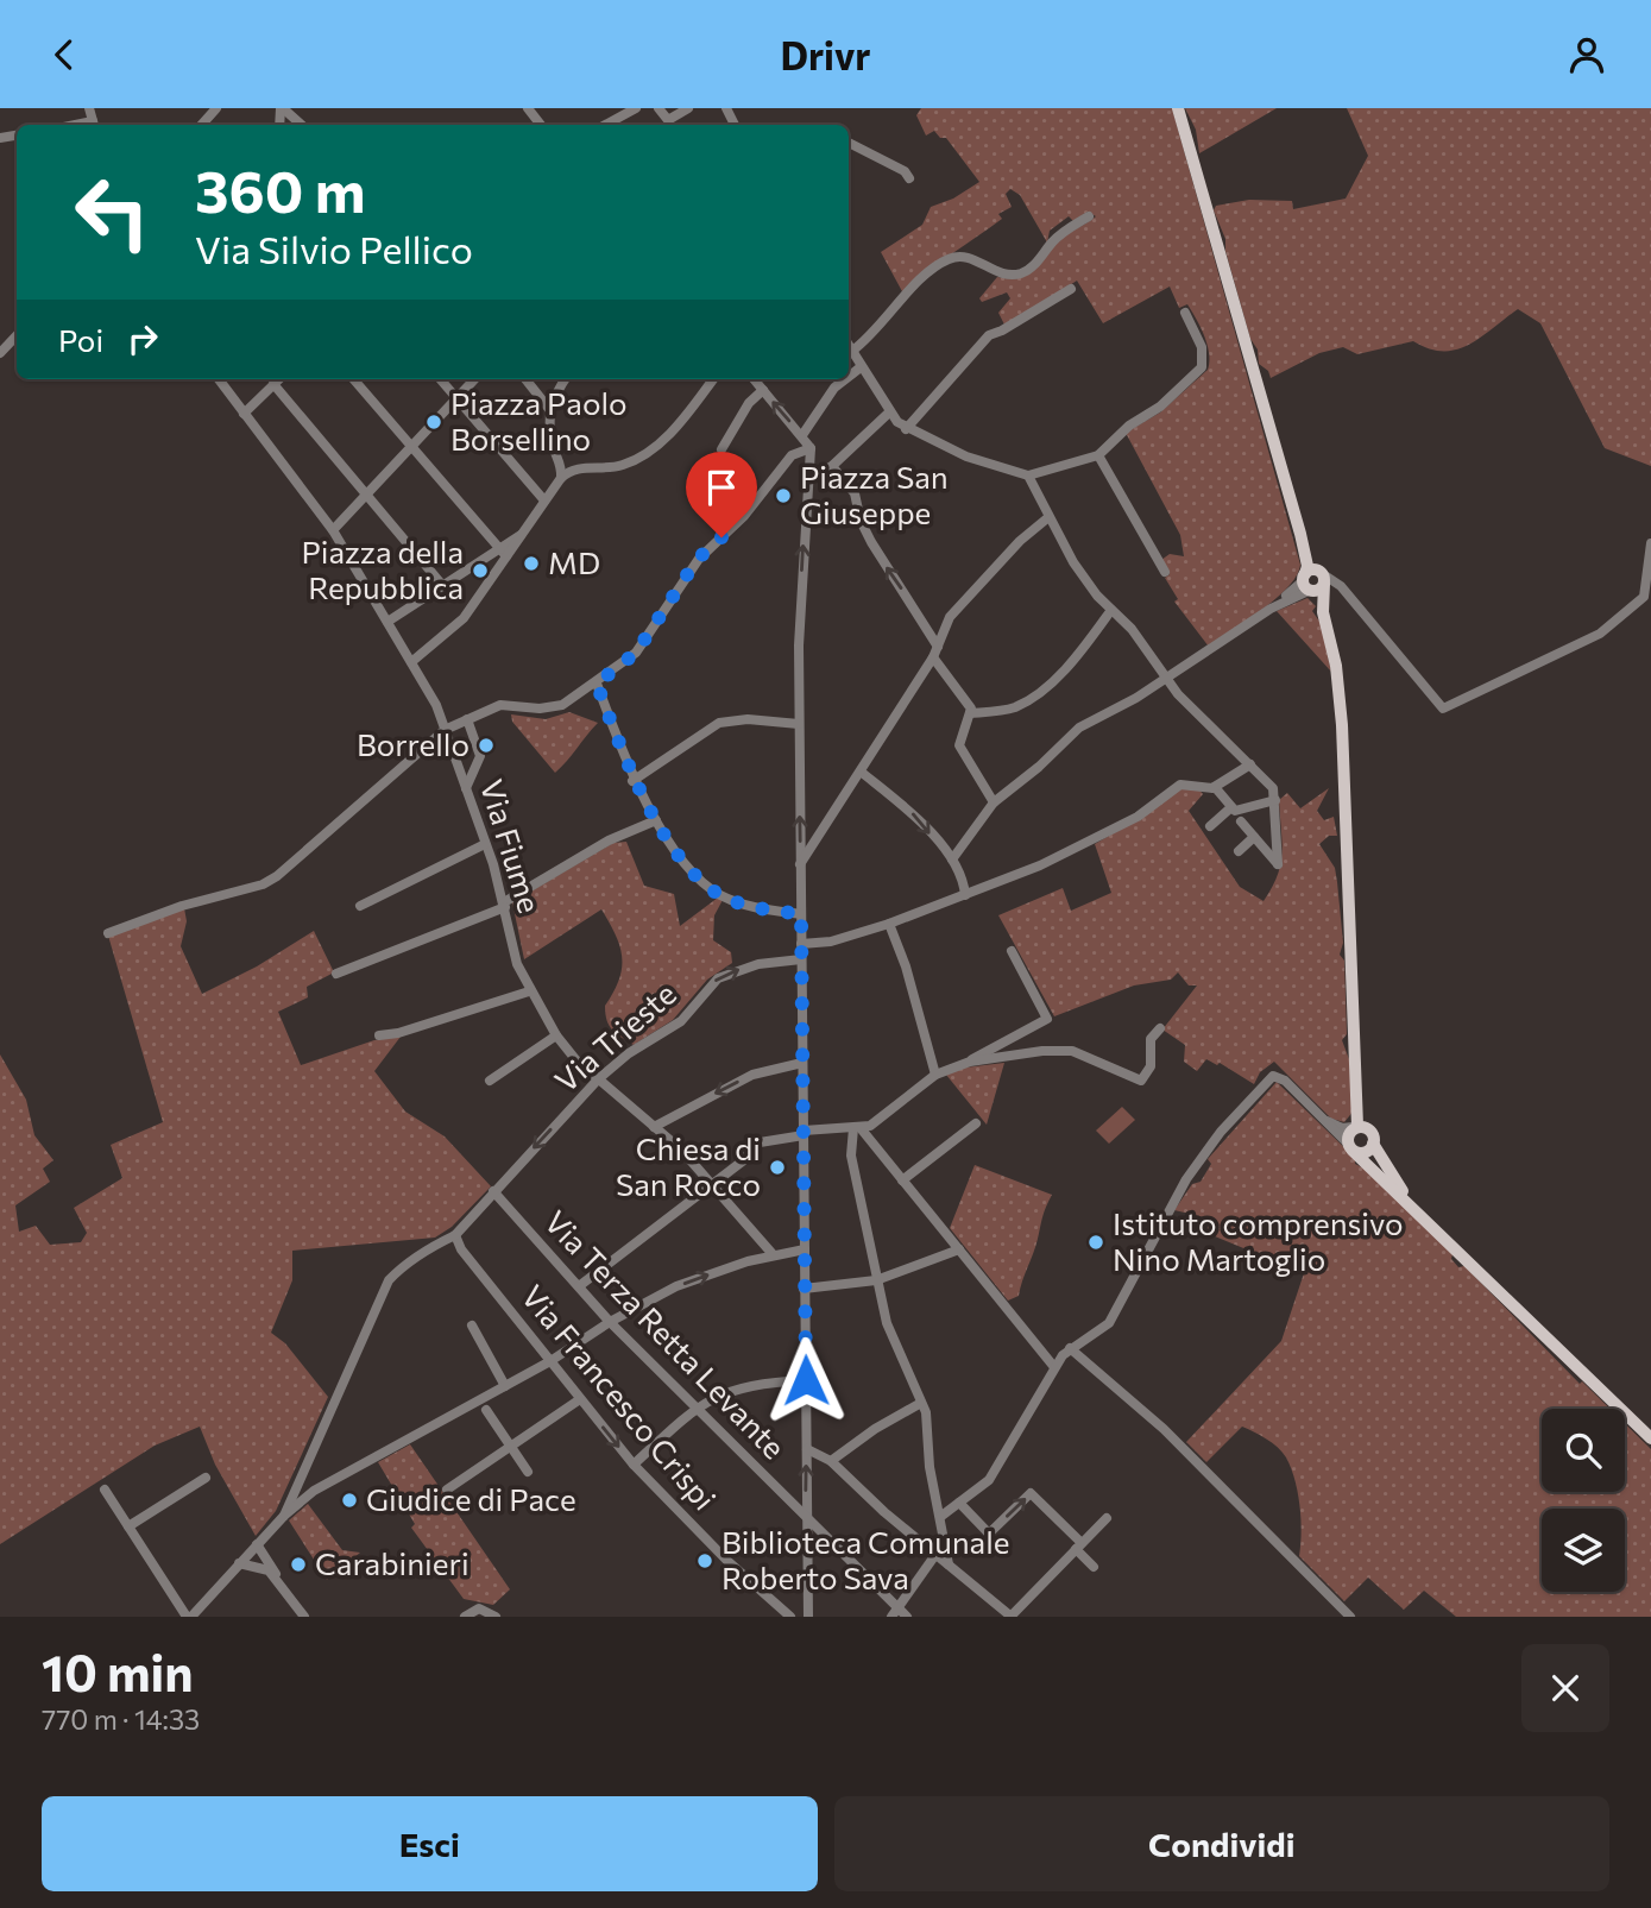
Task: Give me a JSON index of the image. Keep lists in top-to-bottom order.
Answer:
{
  "streets": {
    "street": [
      "Via Fiume",
      "Via Trieste",
      "Via Terza Retta Levante",
      "Via Francesco Crispi"
    ]
  },
  "crossings": [
    ["Via Fiume", "Via Trieste"],
    ["Via Trieste", "Via Terza Retta Levante"],
    ["Via Trieste", "Via Francesco Crispi"]
  ],
  "places": [
    "Piazza Paolo Borsellino",
    "Piazza San Giuseppe",
    "MD",
    "Piazza della Repubblica",
    "Borrello",
    "Chiesa di San Rocco",
    "Istituto comprensivo Nino Martoglio",
    "Giudice di Pace",
    "Biblioteca Comunale Roberto Sava",
    "Carabinieri"
  ],
  "page": {
    "header": "Drivr",
    "turn": ["360 m", "Via Silvio Pellico"],
    "then": "Poi",
    "heading": ["10 min", "770 m · 14:33"],
    "buttons": ["Esci", "Condividi"]
  }
}
